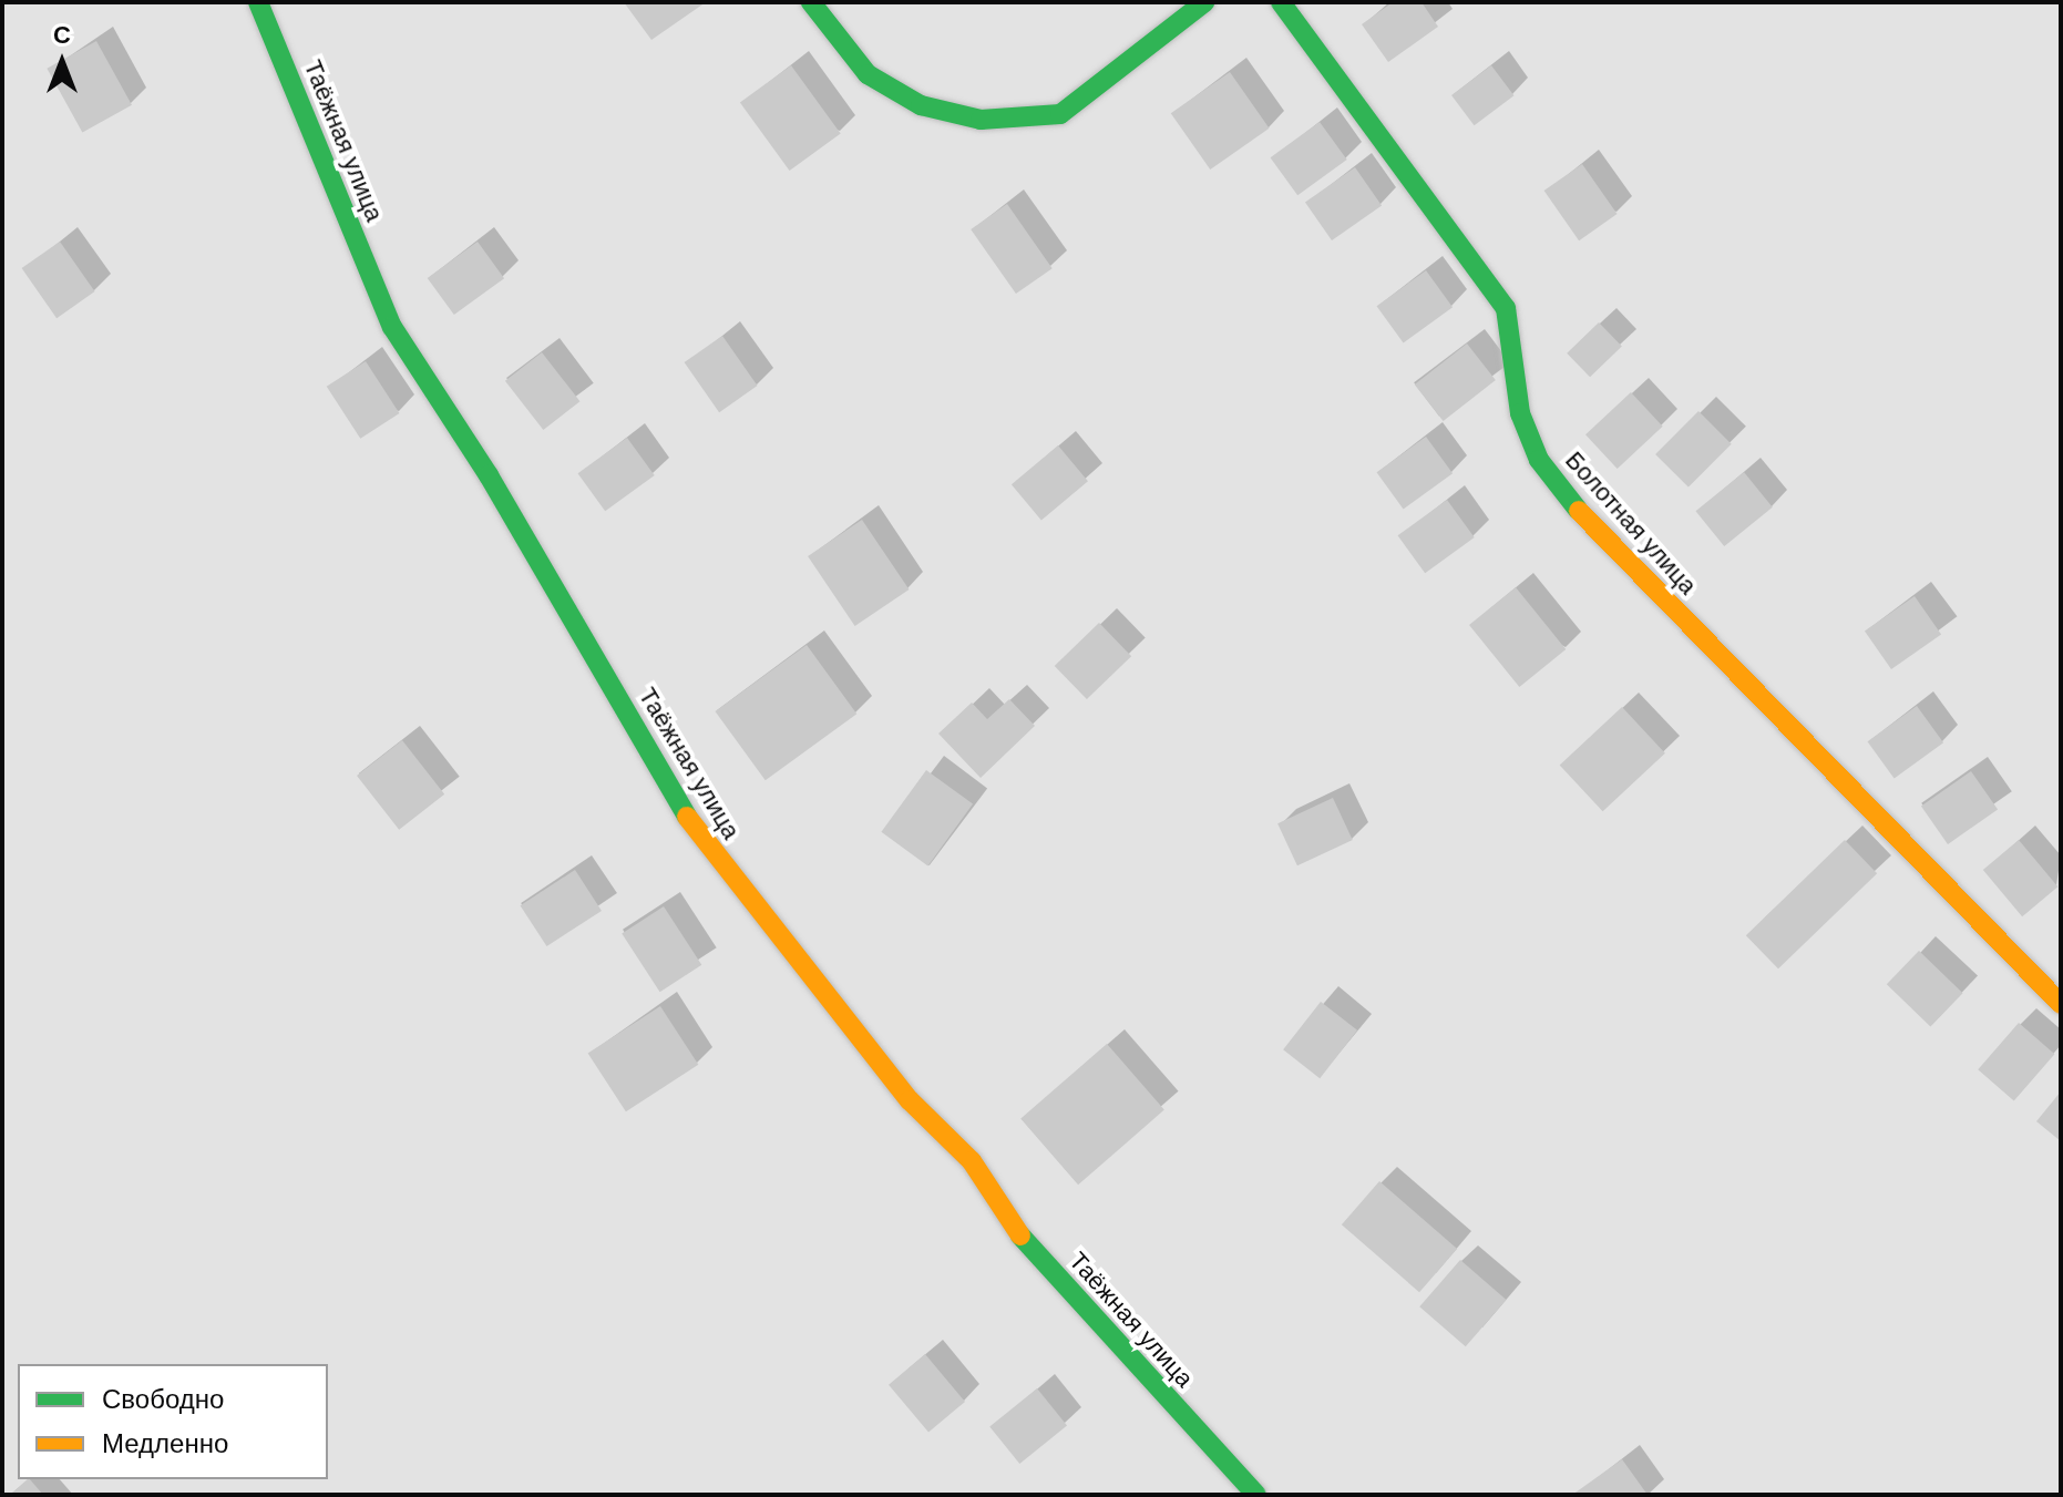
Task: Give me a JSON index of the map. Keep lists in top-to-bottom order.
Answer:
{
  "streets": {
    "street": ["Таёжная улица", "Болотная улица"]
  },
  "legend": ["Свободно", "Медленно"],
  "north": "top"
}
